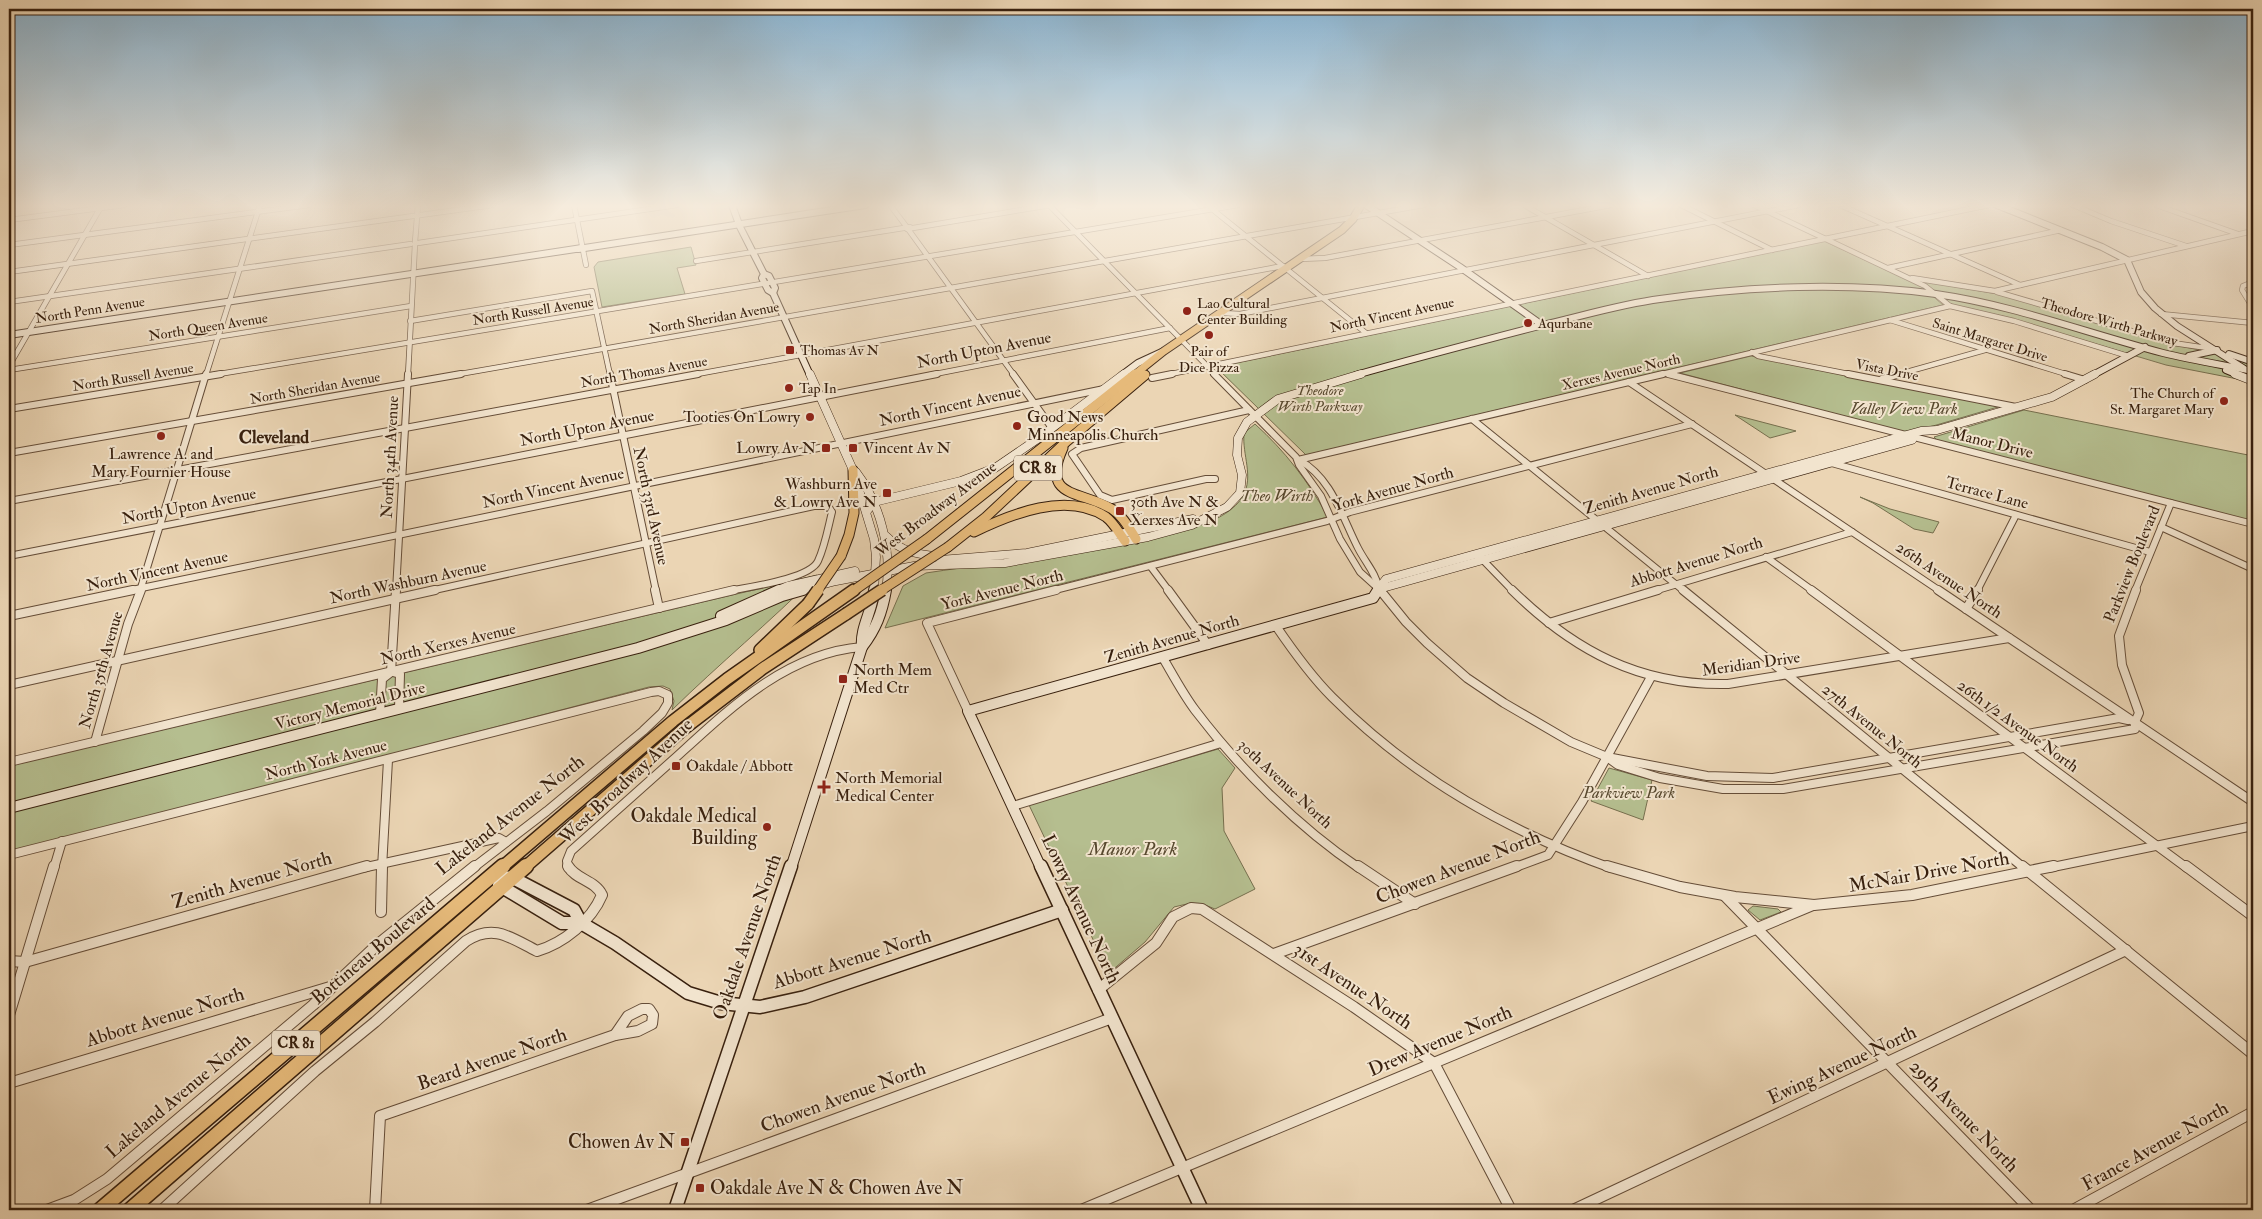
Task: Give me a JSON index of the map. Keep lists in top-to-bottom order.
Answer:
{
  "streets": {
    "main road": ["CR 81", "West Broadway Avenue", "Bottineau Boulevard"],
    "street": [
      "North Penn Avenue",
      "North Russell Avenue",
      "North Vincent Avenue",
      "North Sheridan Avenue",
      "Theodore Wirth Parkway",
      "North Queen Avenue",
      "Saint Margaret Drive",
      "North Upton Avenue",
      "Vista Drive",
      "North Thomas Avenue",
      "Xerxes Avenue North",
      "Manor Drive",
      "North 34th Avenue",
      "York Avenue North",
      "Zenith Avenue North",
      "Terrace Lane",
      "North 33rd Avenue",
      "Abbott Avenue North",
      "Parkview Boulevard",
      "26th Avenue North",
      "North Washburn Avenue",
      "North Xerxes Avenue",
      "Meridian Drive",
      "North 35th Avenue",
      "Victory Memorial Drive",
      "27th Avenue North",
      "26th 1/2 Avenue North",
      "North York Avenue",
      "30th Avenue North",
      "Lakeland Avenue North",
      "Chowen Avenue North",
      "McNair Drive North",
      "Lowry Avenue North",
      "Oakdale Avenue North",
      "31st Avenue North",
      "Drew Avenue North",
      "Beard Avenue North",
      "Ewing Avenue North",
      "29th Avenue North",
      "France Avenue North"
    ]
  },
  "crossings": [
    ["North Penn Avenue", "North 34th Avenue"],
    ["North Penn Avenue", "North 35th Avenue"],
    ["North Russell Avenue", "North 34th Avenue"],
    ["North Russell Avenue", "North 33rd Avenue"],
    ["North Russell Avenue", "North 35th Avenue"],
    ["North Vincent Avenue", "North 34th Avenue"],
    ["North Vincent Avenue", "North 33rd Avenue"],
    ["North Vincent Avenue", "West Broadway Avenue"],
    ["North Vincent Avenue", "North 35th Avenue"],
    ["North Sheridan Avenue", "North 34th Avenue"],
    ["North Sheridan Avenue", "North 33rd Avenue"],
    ["North Sheridan Avenue", "North 35th Avenue"],
    ["Theodore Wirth Parkway", "Zenith Avenue North"],
    ["Theodore Wirth Parkway", "Victory Memorial Drive"],
    ["Theodore Wirth Parkway", "Oakdale Avenue North"],
    ["North Queen Avenue", "North 34th Avenue"],
    ["North Queen Avenue", "North 35th Avenue"],
    ["Saint Margaret Drive", "Xerxes Avenue North"],
    ["Saint Margaret Drive", "Zenith Avenue North"],
    ["North Upton Avenue", "North 34th Avenue"],
    ["North Upton Avenue", "North 33rd Avenue"],
    ["North Upton Avenue", "North 35th Avenue"],
    ["Vista Drive", "Xerxes Avenue North"],
    ["Vista Drive", "Zenith Avenue North"],
    ["North Thomas Avenue", "North 34th Avenue"],
    ["North Thomas Avenue", "North 33rd Avenue"],
    ["North Thomas Avenue", "West Broadway Avenue"],
    ["North Thomas Avenue", "North 35th Avenue"],
    ["Xerxes Avenue North", "Manor Drive"],
    ["Xerxes Avenue North", "26th Avenue North"],
    ["Xerxes Avenue North", "27th Avenue North"],
    ["Manor Drive", "Zenith Avenue North"],
    ["Manor Drive", "Parkview Boulevard"],
    ["North 34th Avenue", "North 33rd Avenue"],
    ["North 34th Avenue", "North Washburn Avenue"],
    ["North 34th Avenue", "North Xerxes Avenue"],
    ["North 34th Avenue", "Victory Memorial Drive"],
    ["York Avenue North", "26th Avenue North"],
    ["York Avenue North", "27th Avenue North"],
    ["York Avenue North", "Lowry Avenue North"],
    ["Zenith Avenue North", "Terrace Lane"],
    ["Zenith Avenue North", "26th Avenue North"],
    ["Zenith Avenue North", "Meridian Drive"],
    ["Zenith Avenue North", "27th Avenue North"],
    ["Zenith Avenue North", "30th Avenue North"],
    ["Zenith Avenue North", "Lakeland Avenue North"],
    ["Zenith Avenue North", "McNair Drive North"],
    ["Zenith Avenue North", "Lowry Avenue North"],
    ["Terrace Lane", "Parkview Boulevard"],
    ["North 33rd Avenue", "North Washburn Avenue"],
    ["North 33rd Avenue", "North Xerxes Avenue"],
    ["West Broadway Avenue", "Abbott Avenue North"],
    ["West Broadway Avenue", "Oakdale Avenue North"],
    ["West Broadway Avenue", "Bottineau Boulevard"],
    ["Abbott Avenue North", "26th Avenue North"],
    ["Abbott Avenue North", "Meridian Drive"],
    ["Abbott Avenue North", "27th Avenue North"],
    ["Abbott Avenue North", "26th 1/2 Avenue North"],
    ["Abbott Avenue North", "Lakeland Avenue North"],
    ["Abbott Avenue North", "Lowry Avenue North"],
    ["Abbott Avenue North", "Oakdale Avenue North"],
    ["Abbott Avenue North", "Bottineau Boulevard"],
    ["Parkview Boulevard", "26th Avenue North"],
    ["26th Avenue North", "Meridian Drive"],
    ["North Washburn Avenue", "North Xerxes Avenue"],
    ["North Washburn Avenue", "North 35th Avenue"],
    ["North Xerxes Avenue", "North 35th Avenue"],
    ["Meridian Drive", "27th Avenue North"],
    ["Meridian Drive", "26th 1/2 Avenue North"],
    ["Meridian Drive", "Chowen Avenue North"],
    ["Victory Memorial Drive", "Oakdale Avenue North"],
    ["27th Avenue North", "McNair Drive North"],
    ["27th Avenue North", "Ewing Avenue North"],
    ["26th 1/2 Avenue North", "McNair Drive North"],
    ["North York Avenue", "Lakeland Avenue North"],
    ["30th Avenue North", "Chowen Avenue North"],
    ["Chowen Avenue North", "McNair Drive North"],
    ["Chowen Avenue North", "Lowry Avenue North"],
    ["Chowen Avenue North", "Oakdale Avenue North"],
    ["Chowen Avenue North", "31st Avenue North"],
    ["McNair Drive North", "Drew Avenue North"],
    ["McNair Drive North", "29th Avenue North"],
    ["Lowry Avenue North", "31st Avenue North"],
    ["Lowry Avenue North", "Drew Avenue North"],
    ["31st Avenue North", "Drew Avenue North"],
    ["Drew Avenue North", "29th Avenue North"],
    ["Ewing Avenue North", "29th Avenue North"]
  ],
  "districts": ["Cleveland"],
  "parks": [
    "Theodore Wirth Parkway",
    "Valley View Park",
    "Theo Wirth",
    "Parkview Park",
    "Manor Park"
  ],
  "places": {
    "other": [
      "Lao Cultural Center Building",
      "Aqurbane",
      "Pair of Dice Pizza",
      "Tap In",
      "The Church of St. Margaret Mary",
      "Tooties On Lowry",
      "Good News Minneapolis Church",
      "Lawrence A. and Mary Fournier House",
      "Oakdale Medical Building"
    ],
    "transit": [
      "Thomas Av N",
      "Lowry Av N",
      "Vincent Av N",
      "Washburn Ave & Lowry Ave N",
      "30th Ave N & Xerxes Ave N",
      "North Mem Med Ctr",
      "Oakdale / Abbott",
      "Chowen Av N",
      "Oakdale Ave N & Chowen Ave N"
    ],
    "health": ["North Memorial Medical Center"]
  }
}
